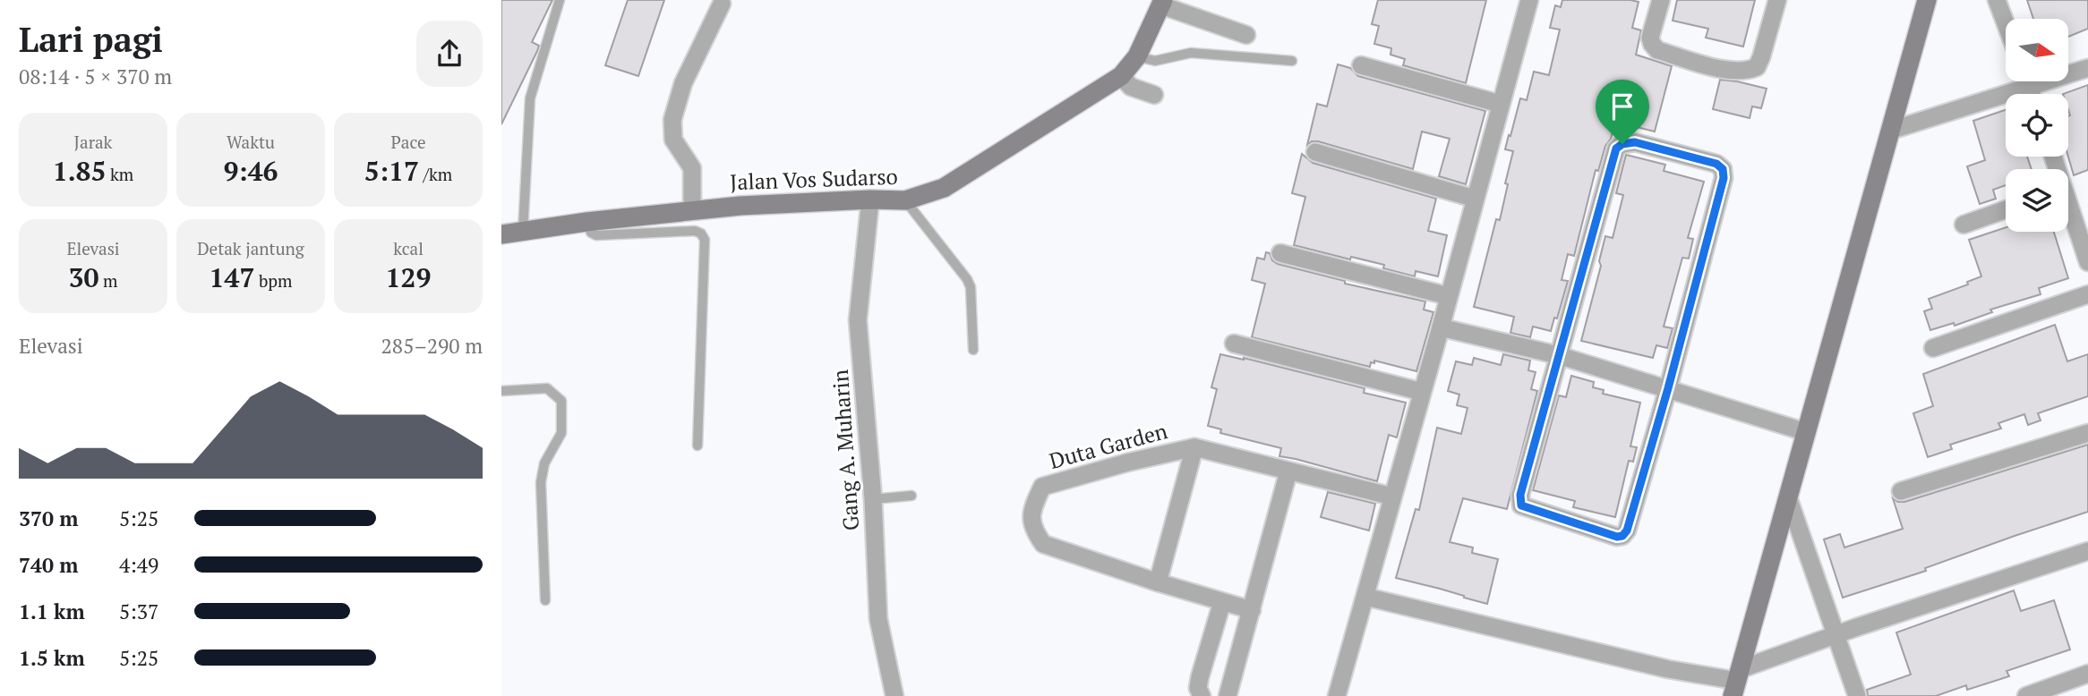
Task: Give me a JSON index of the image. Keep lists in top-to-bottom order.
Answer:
{
  "streets": {
    "street": ["Jalan Vos Sudarso", "Duta Garden", "Gang A. Muharin"]
  },
  "crossings": [
    ["Jalan Vos Sudarso", "Gang A. Muharin"]
  ],
  "north": "right",
  "page": {
    "heading": ["Lari pagi", "08:14 · 5 × 370 m"],
    "stats": [
      ["Jarak", "1.85 km"],
      ["Waktu", "9:46"],
      ["Pace", "5:17 /km"],
      ["Elevasi", "30 m"],
      ["Detak jantung", "147 bpm"],
      ["kcal", "129"]
    ],
    "chart": ["Elevasi", "285–290 m"],
    "list": [
      {
        "name": "370 m",
        "note": "5:25"
      },
      {
        "name": "740 m",
        "note": "4:49"
      },
      {
        "name": "1.1 km",
        "note": "5:37"
      },
      {
        "name": "1.5 km",
        "note": "5:25"
      }
    ]
  }
}
